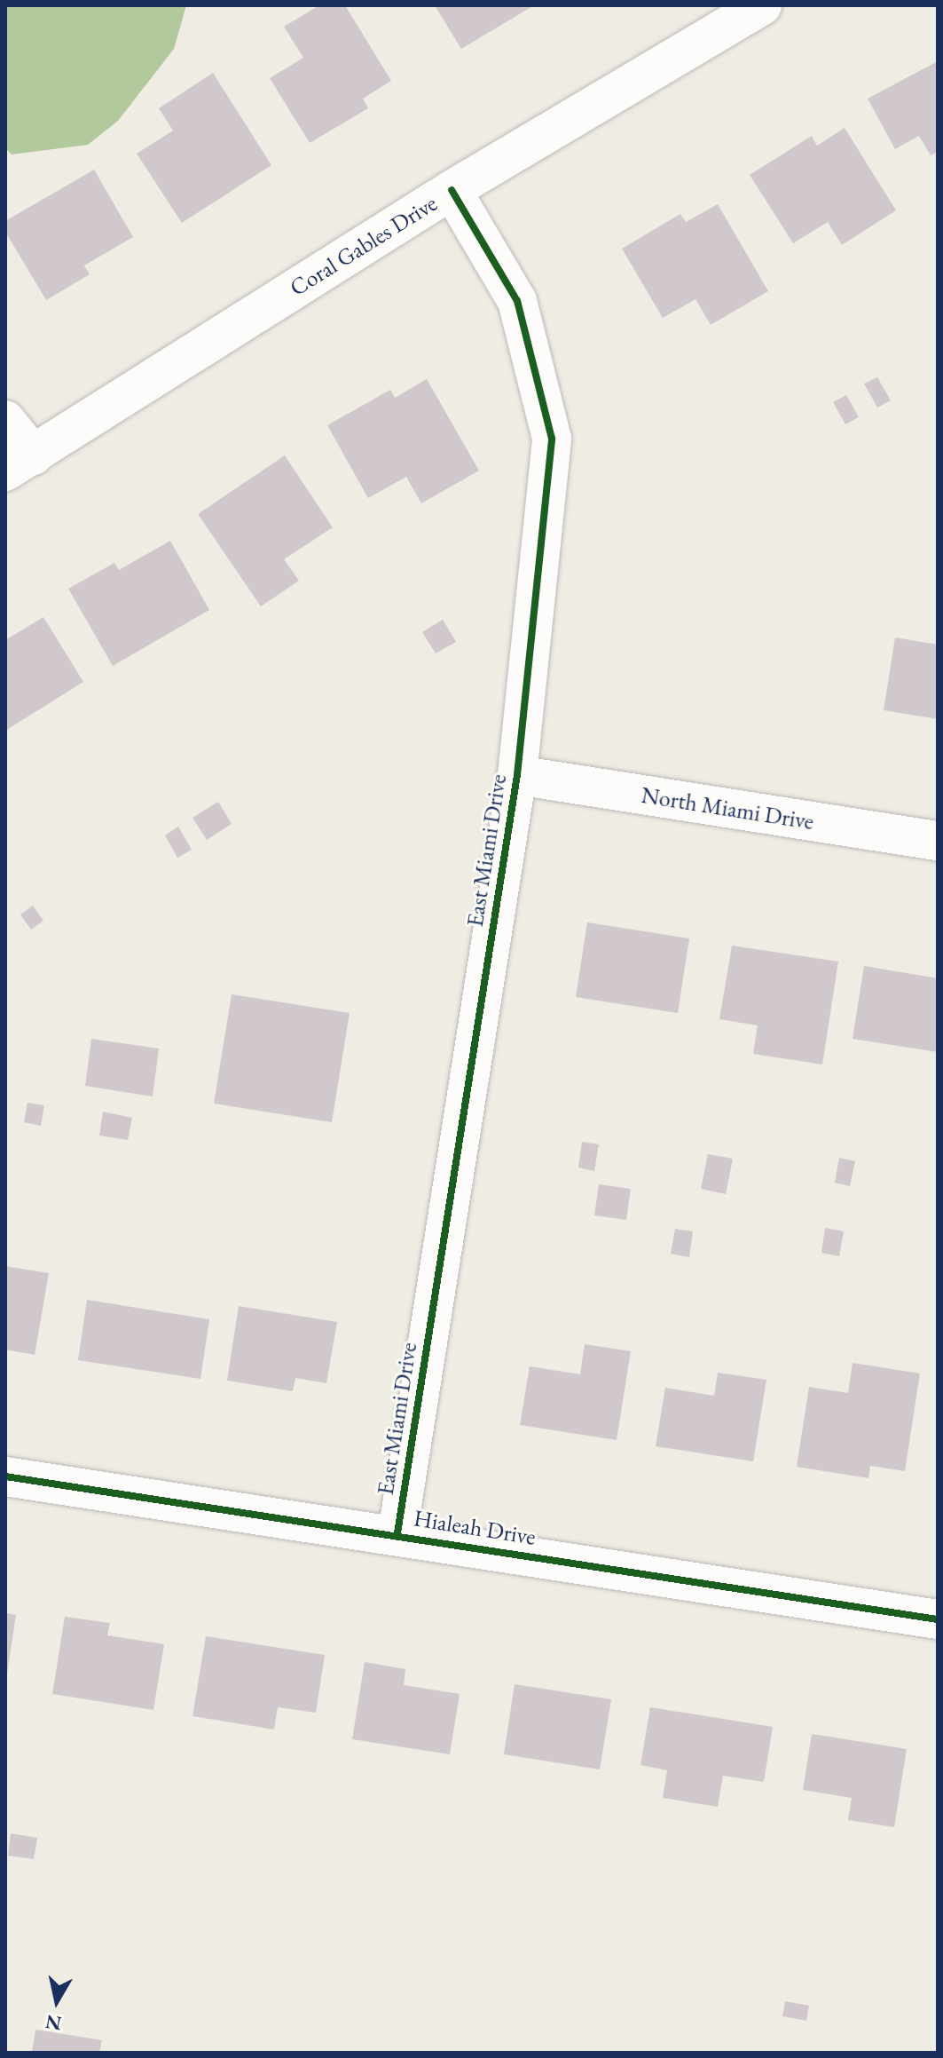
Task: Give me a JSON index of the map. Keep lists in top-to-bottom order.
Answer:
{
  "streets": {
    "street": [
      "Coral Gables Drive",
      "North Miami Drive",
      "East Miami Drive",
      "Hialeah Drive"
    ]
  },
  "crossings": [
    ["Coral Gables Drive", "East Miami Drive"],
    ["North Miami Drive", "East Miami Drive"],
    ["East Miami Drive", "Hialeah Drive"]
  ],
  "north": "bottom"
}
